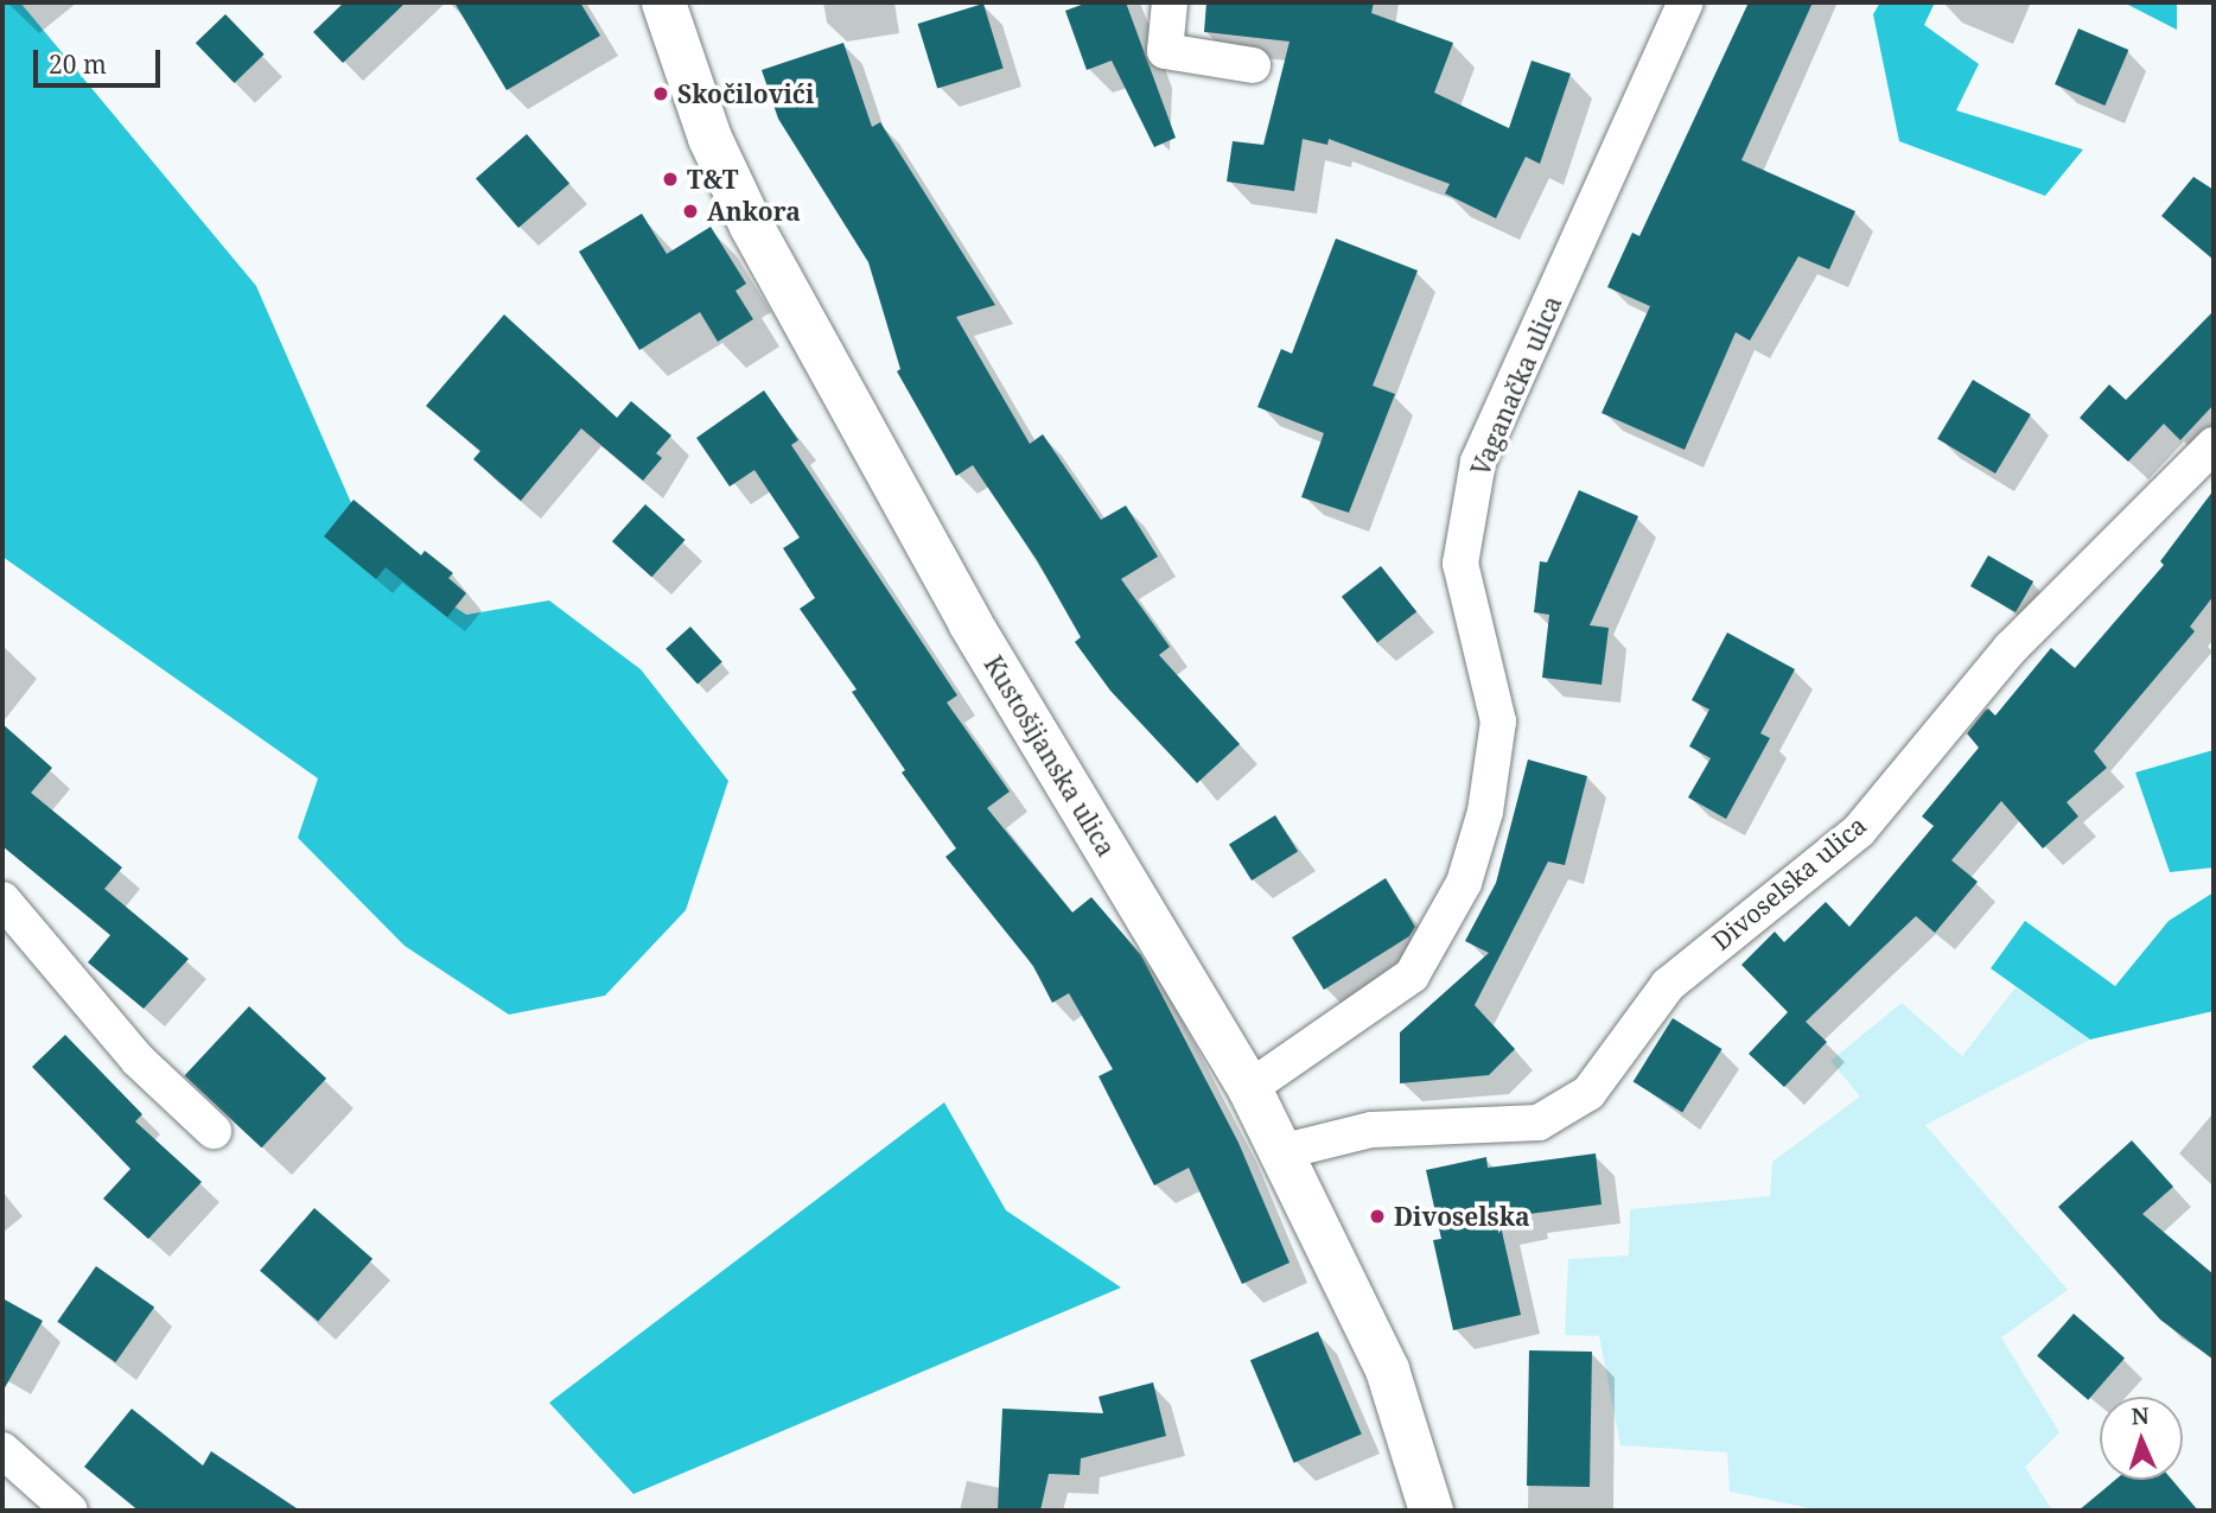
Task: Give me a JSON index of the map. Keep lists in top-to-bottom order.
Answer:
{
  "streets": {
    "street": ["Vaganačka ulica", "Kustošijanska ulica", "Divoselska ulica"]
  },
  "crossings": [
    ["Vaganačka ulica", "Kustošijanska ulica"],
    ["Kustošijanska ulica", "Divoselska ulica"]
  ],
  "places": [
    "Skočilovići",
    "T&T",
    "Ankora",
    "Divoselska"
  ],
  "scale_bar": "20 m",
  "north": "top"
}
